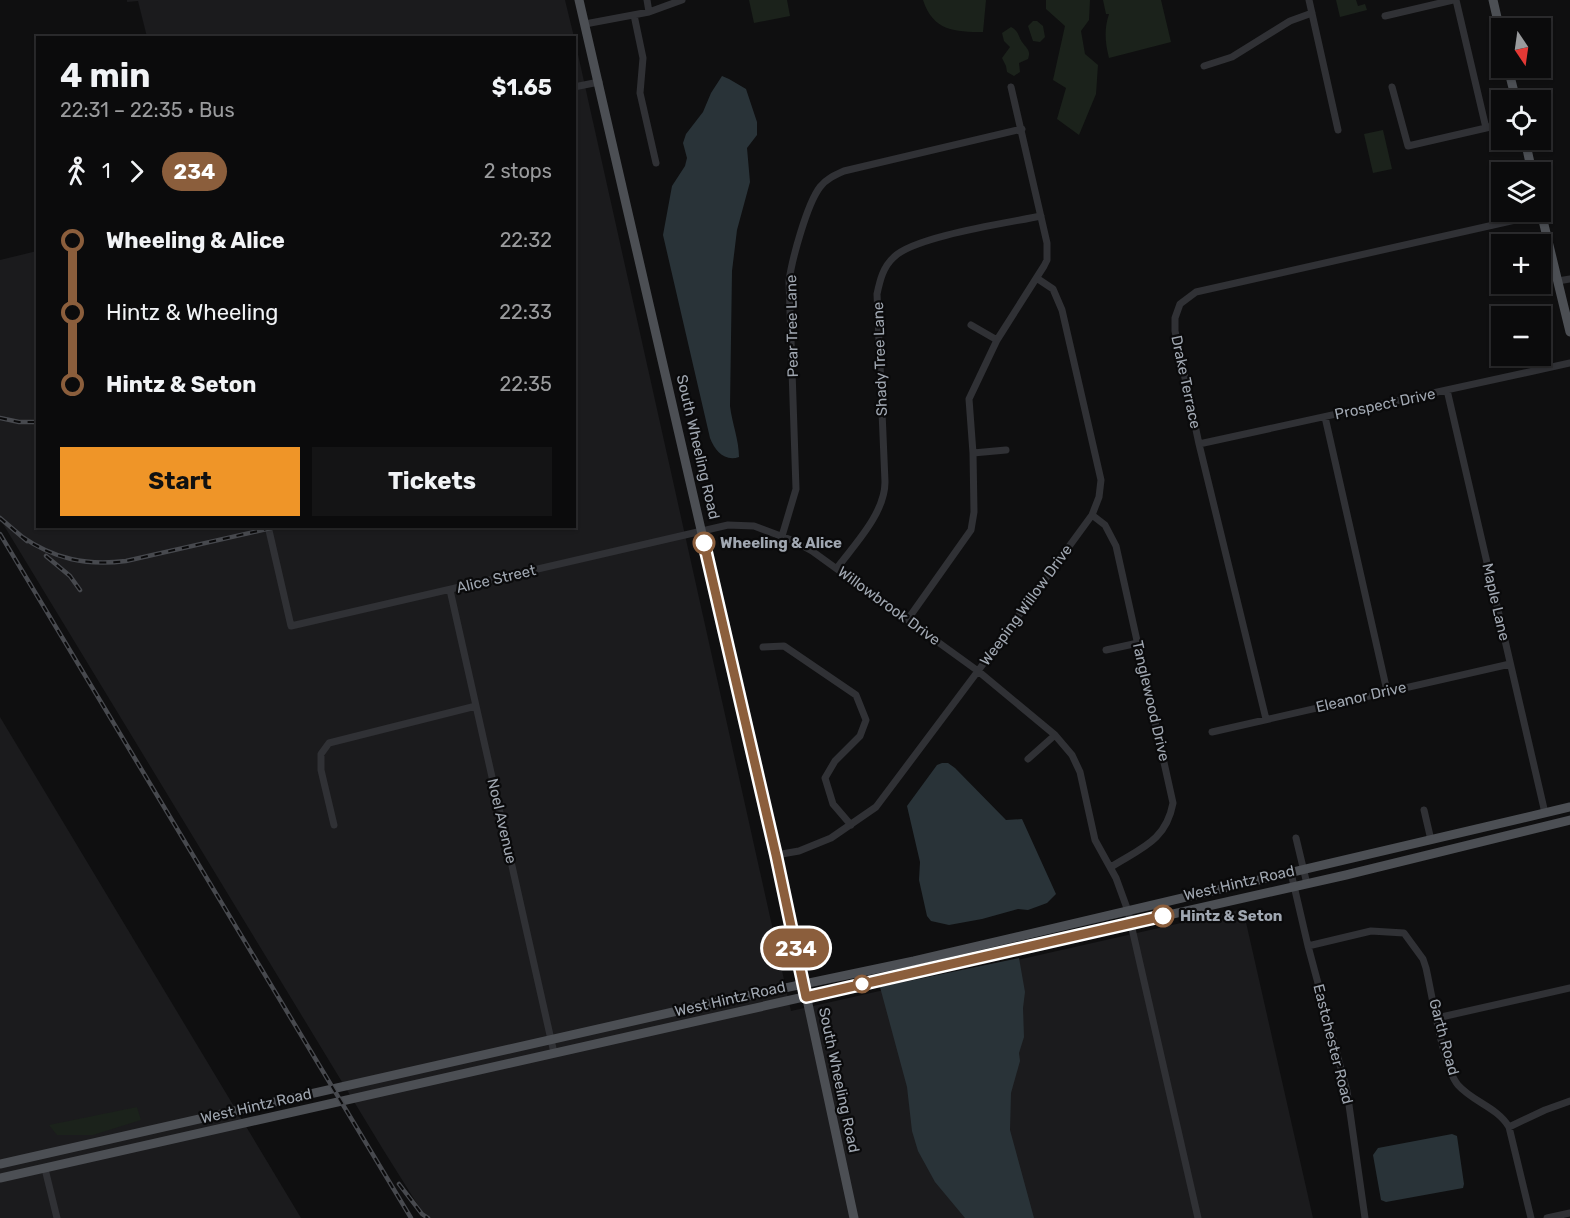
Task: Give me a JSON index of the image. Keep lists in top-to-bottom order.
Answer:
{
  "streets": {
    "main road": ["South Wheeling Road", "West Hintz Road"],
    "street": [
      "Pear Tree Lane",
      "Shady Tree Lane",
      "Drake Terrace",
      "Prospect Drive",
      "Alice Street",
      "Maple Lane",
      "Weeping Willow Drive",
      "Willowbrook Drive",
      "Eleanor Drive",
      "Tanglewood Drive",
      "Noel Avenue",
      "Garth Road",
      "Eastchester Road"
    ]
  },
  "crossings": [
    ["Pear Tree Lane", "Willowbrook Drive"],
    ["Shady Tree Lane", "Willowbrook Drive"],
    ["Drake Terrace", "Prospect Drive"],
    ["Drake Terrace", "Eleanor Drive"],
    ["Prospect Drive", "Maple Lane"],
    ["South Wheeling Road", "Alice Street"],
    ["South Wheeling Road", "Weeping Willow Drive"],
    ["South Wheeling Road", "Willowbrook Drive"],
    ["South Wheeling Road", "West Hintz Road"],
    ["Alice Street", "Willowbrook Drive"],
    ["Alice Street", "Noel Avenue"],
    ["Maple Lane", "Eleanor Drive"],
    ["Maple Lane", "West Hintz Road"],
    ["Weeping Willow Drive", "Willowbrook Drive"],
    ["Weeping Willow Drive", "Tanglewood Drive"],
    ["Willowbrook Drive", "Tanglewood Drive"],
    ["Willowbrook Drive", "West Hintz Road"],
    ["Noel Avenue", "West Hintz Road"],
    ["West Hintz Road", "Eastchester Road"],
    ["Garth Road", "Eastchester Road"]
  ],
  "places": ["Wheeling & Alice", "Hintz & Seton"],
  "lines": ["bus line 234"],
  "north": "bottom",
  "page": {
    "on_map": "234",
    "map_buttons": ["+", "−"],
    "heading": ["4 min", "22:31 – 22:35 · Bus", "$1.65"],
    "legs": ["1", "234", "2 stops"],
    "list": [
      {
        "name": "Wheeling & Alice",
        "value": "22:32"
      },
      {
        "name": "Hintz & Wheeling",
        "value": "22:33"
      },
      {
        "name": "Hintz & Seton",
        "value": "22:35"
      }
    ],
    "buttons": ["Start", "Tickets"]
  }
}
